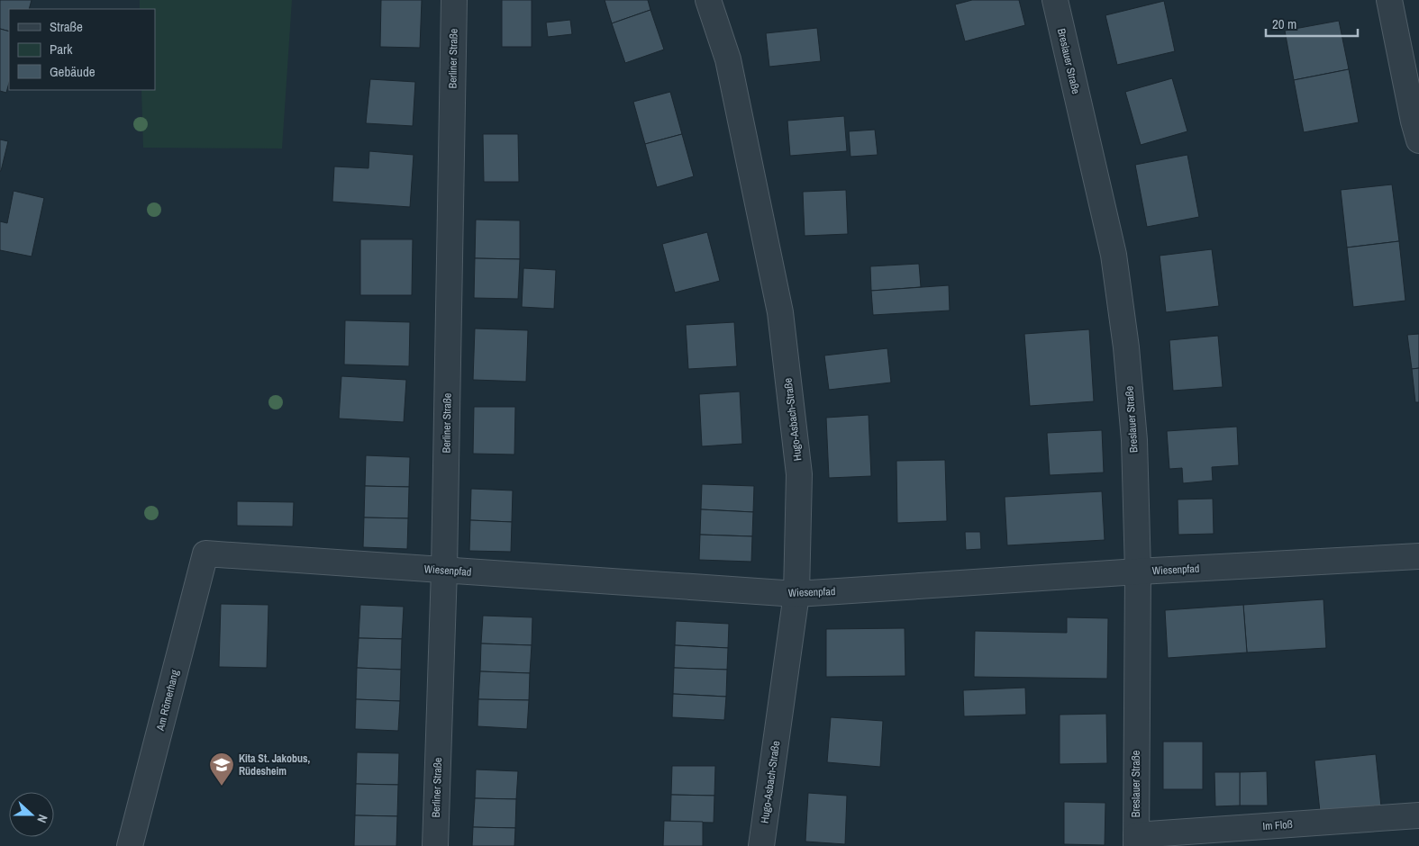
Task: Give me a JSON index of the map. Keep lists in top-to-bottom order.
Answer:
{
  "streets": {
    "street": [
      "Berliner Straße",
      "Breslauer Straße",
      "Hugo-Asbach-Straße",
      "Wiesenpfad",
      "Am Römerhang",
      "Im Floß"
    ]
  },
  "crossings": [
    ["Berliner Straße", "Wiesenpfad"],
    ["Breslauer Straße", "Wiesenpfad"],
    ["Breslauer Straße", "Im Floß"],
    ["Hugo-Asbach-Straße", "Wiesenpfad"],
    ["Wiesenpfad", "Am Römerhang"]
  ],
  "places": {
    "school or university": ["Kita St. Jakobus, Rüdesheim"]
  },
  "legend": ["Straße", "Park", "Gebäude"],
  "scale_bar": "20 m",
  "north": "right"
}
